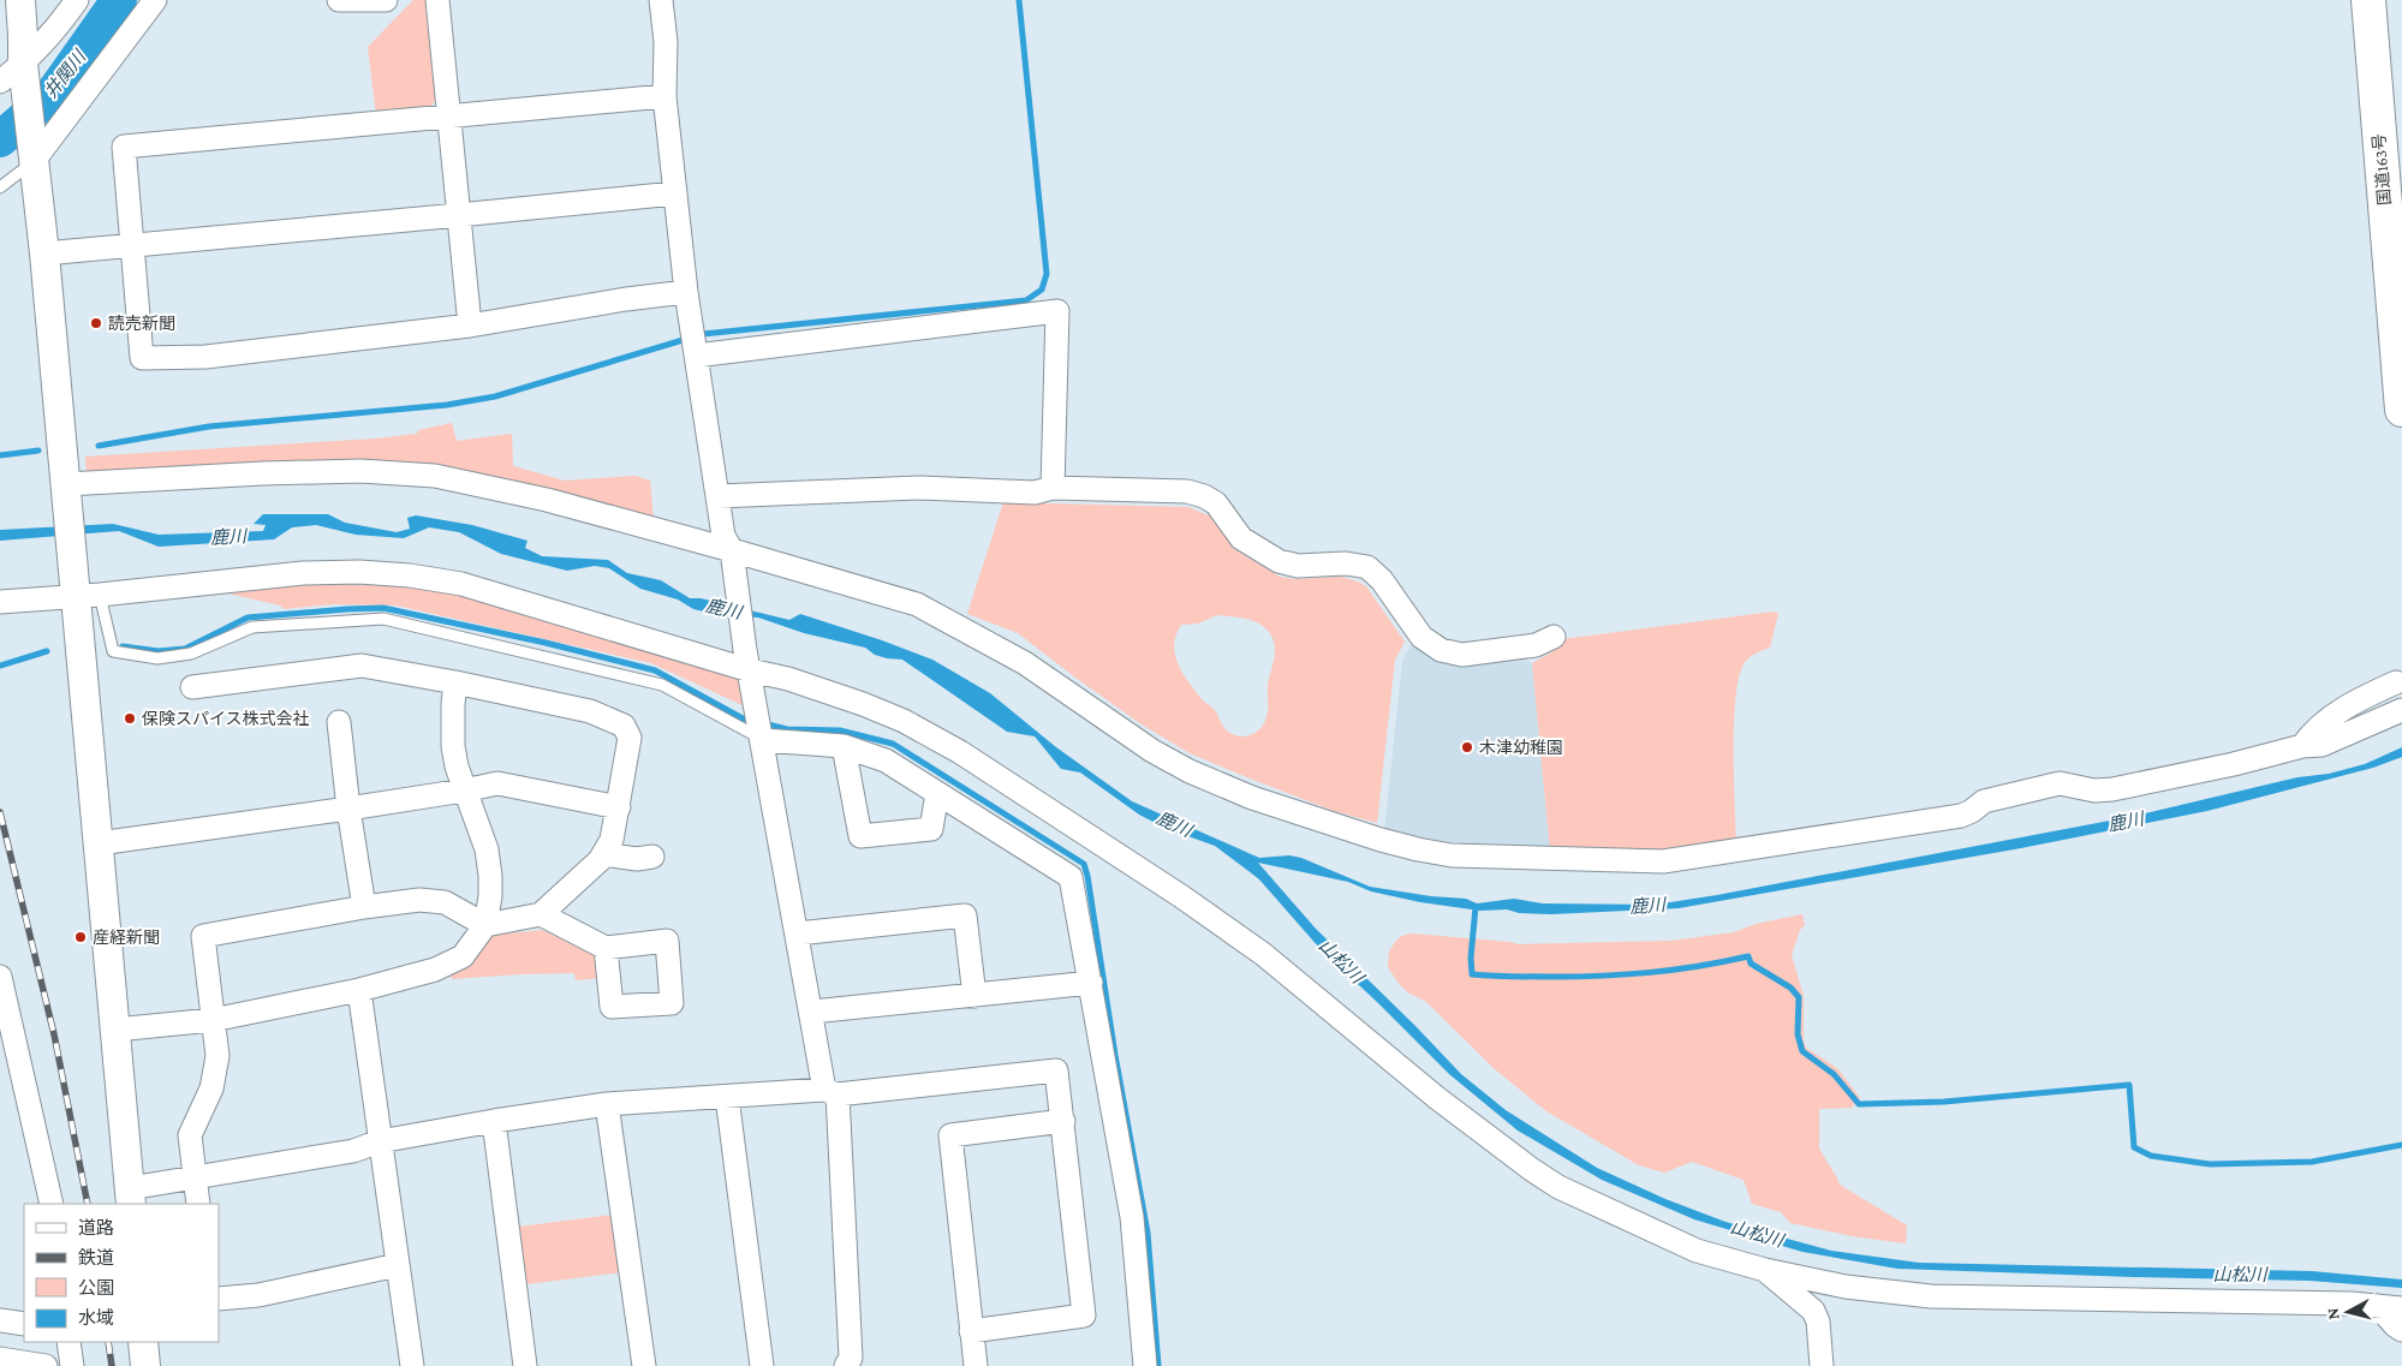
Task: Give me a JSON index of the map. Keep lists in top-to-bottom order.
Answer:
{
  "streets": {
    "highway": ["国道163号"]
  },
  "water": ["井関川", "鹿川", "山松川"],
  "places": [
    "読売新聞",
    "保険スパイス株式会社",
    "木津幼稚園",
    "産経新聞"
  ],
  "legend": [
    "道路",
    "鉄道",
    "公園",
    "水域"
  ],
  "north": "left"
}
